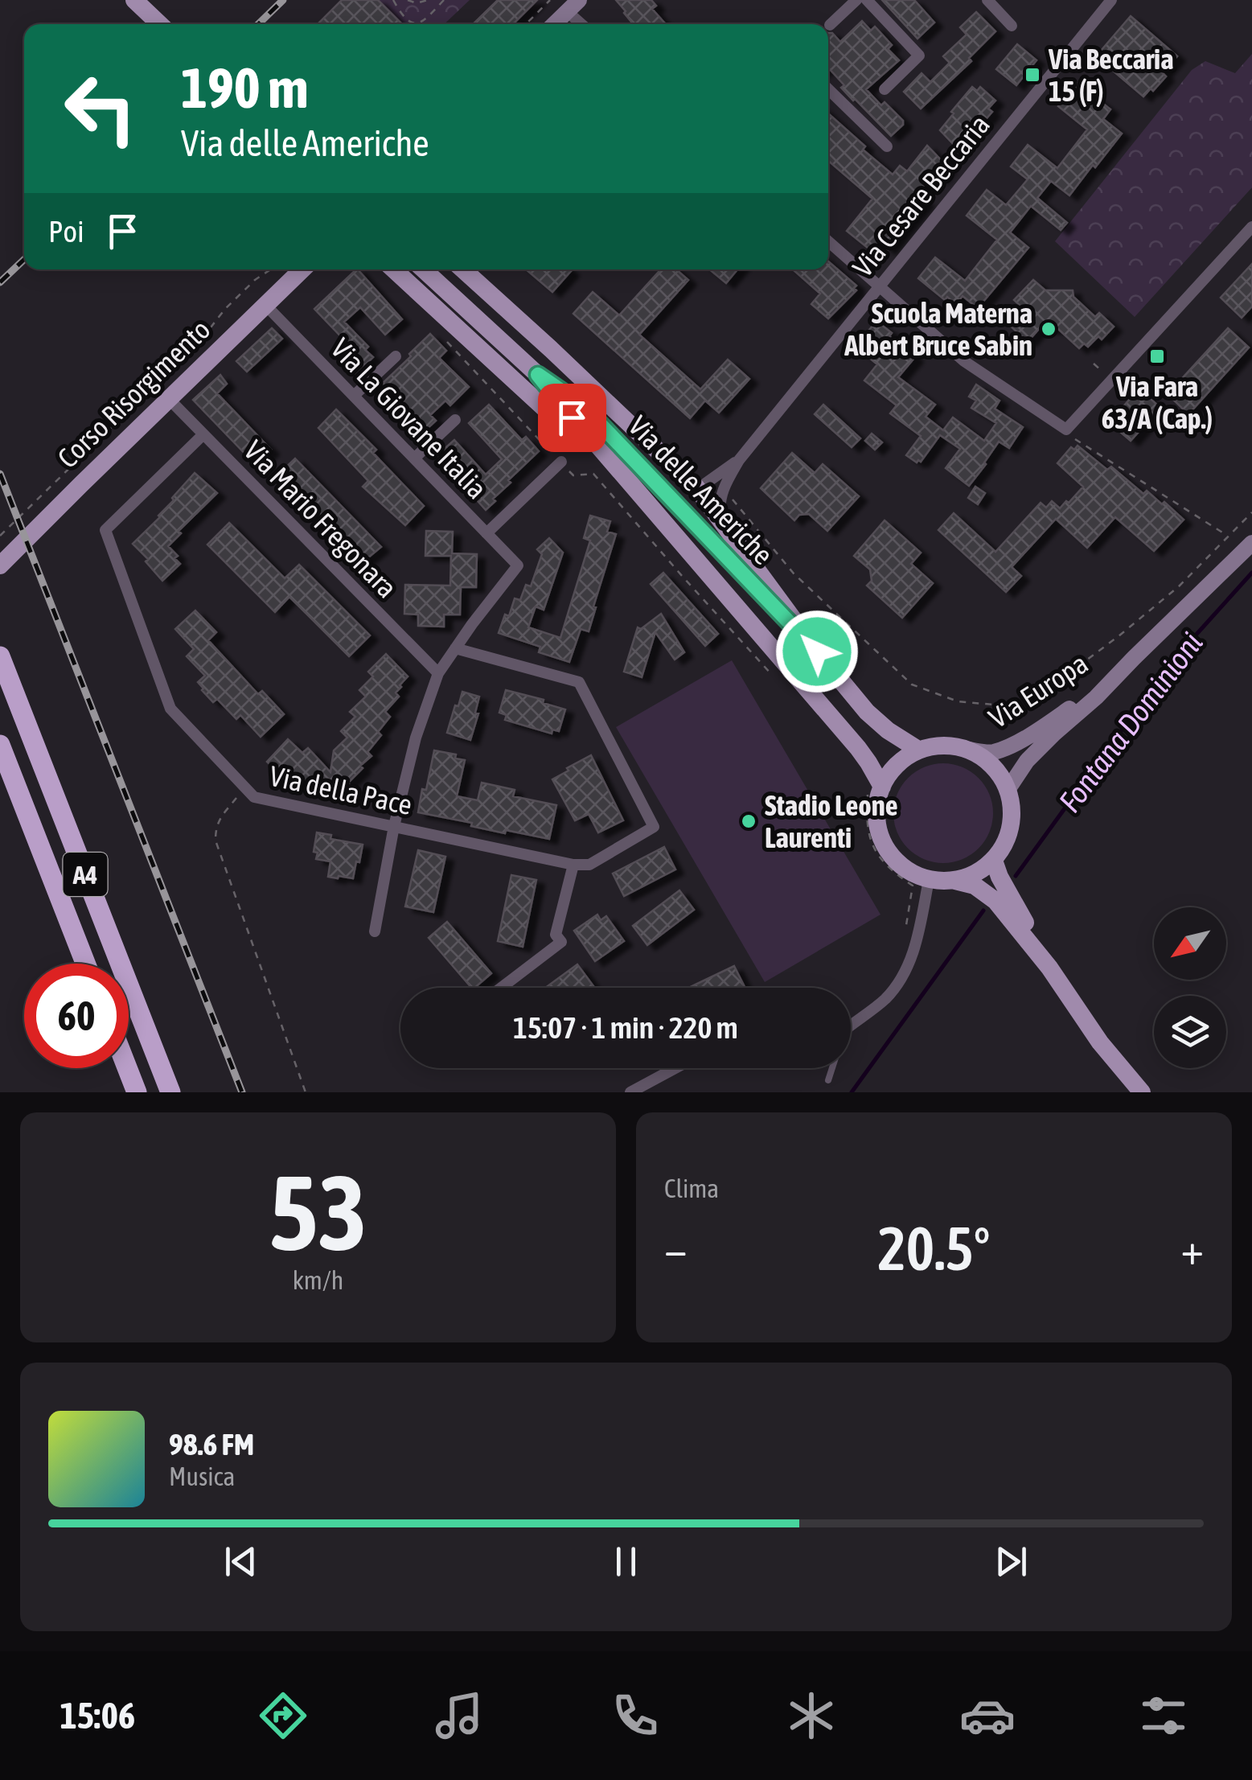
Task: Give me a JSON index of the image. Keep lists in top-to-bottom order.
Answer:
{
  "streets": {
    "highway": ["A4"],
    "main road": ["Corso Risorgimento", "Via delle Americhe", "Via Europa"],
    "street": [
      "Via Cesare Beccaria",
      "Via La Giovane Italia",
      "Via Mario Fregonara",
      "Via della Pace"
    ]
  },
  "crossings": [
    ["Corso Risorgimento", "Via La Giovane Italia"],
    ["Corso Risorgimento", "Via Mario Fregonara"],
    ["Via delle Americhe", "Via Europa"],
    ["Via Mario Fregonara", "Via della Pace"]
  ],
  "water": ["Fontana Dominioni"],
  "places": {
    "transit": ["Via Beccaria 15 (F)", "Via Fara 63/A (Cap.)"],
    "other": ["Scuola Materna Albert Bruce Sabin", "Stadio Leone Laurenti"]
  },
  "north": "bottom left",
  "page": {
    "turn": ["190 m", "Via delle Americhe"],
    "then": "Poi",
    "limit": "60",
    "trip": "15:07 · 1 min · 220 m",
    "tile": [
      ["53", "km/h"],
      "Clima"
    ],
    "heat": ["−", "20.5°", "+"],
    "song": ["98.6 FM", "Musica"],
    "tabs": "15:06"
  }
}
